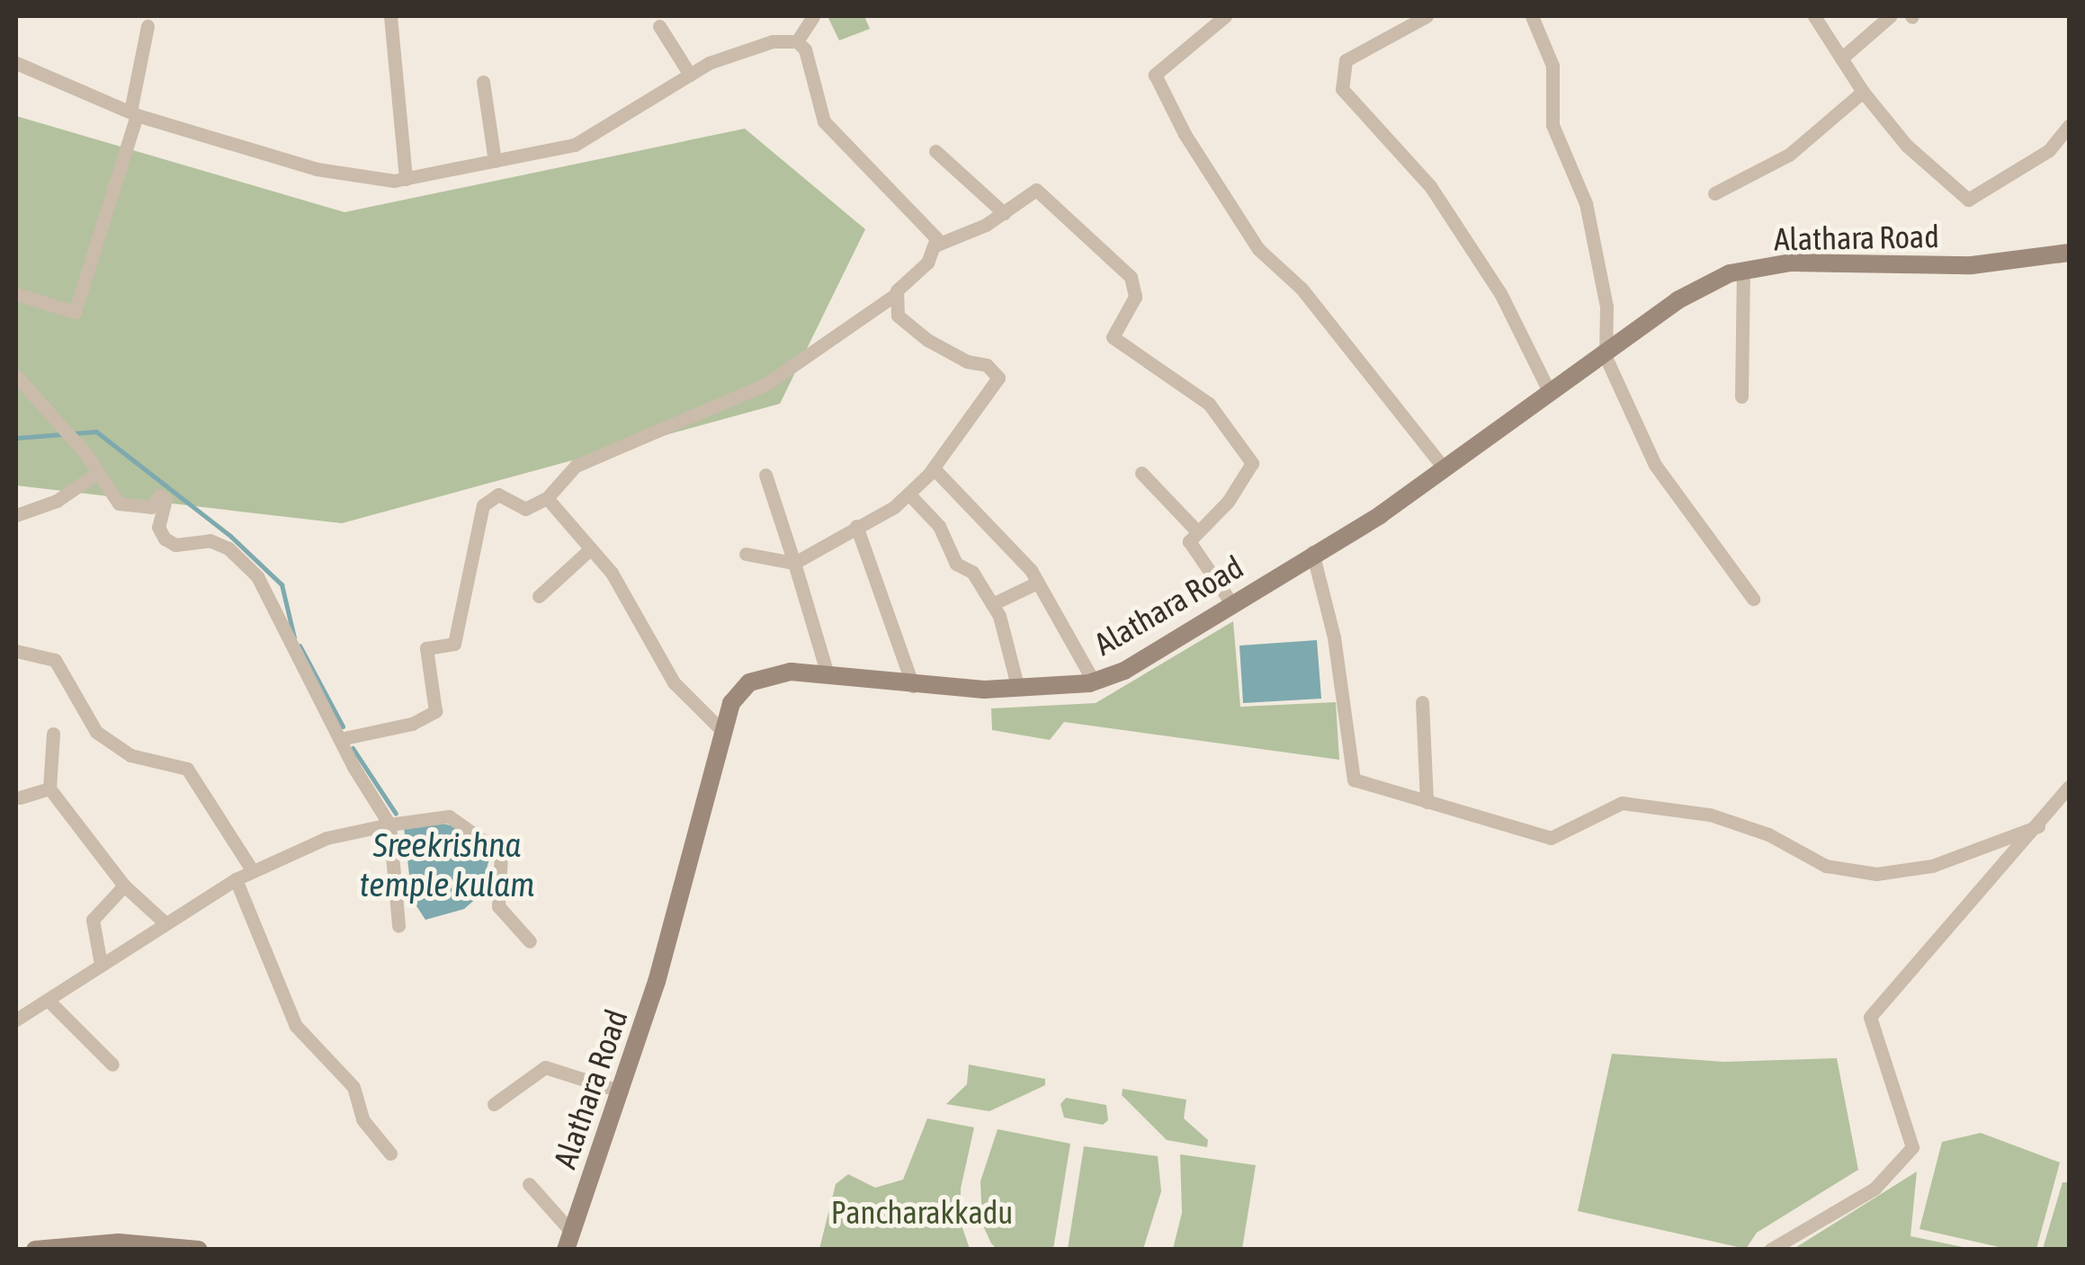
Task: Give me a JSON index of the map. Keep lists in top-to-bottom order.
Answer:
{
  "streets": {
    "street": ["Alathara Road"]
  },
  "water": ["Sreekrishna temple kulam"],
  "parks": ["Pancharakkadu"]
}
